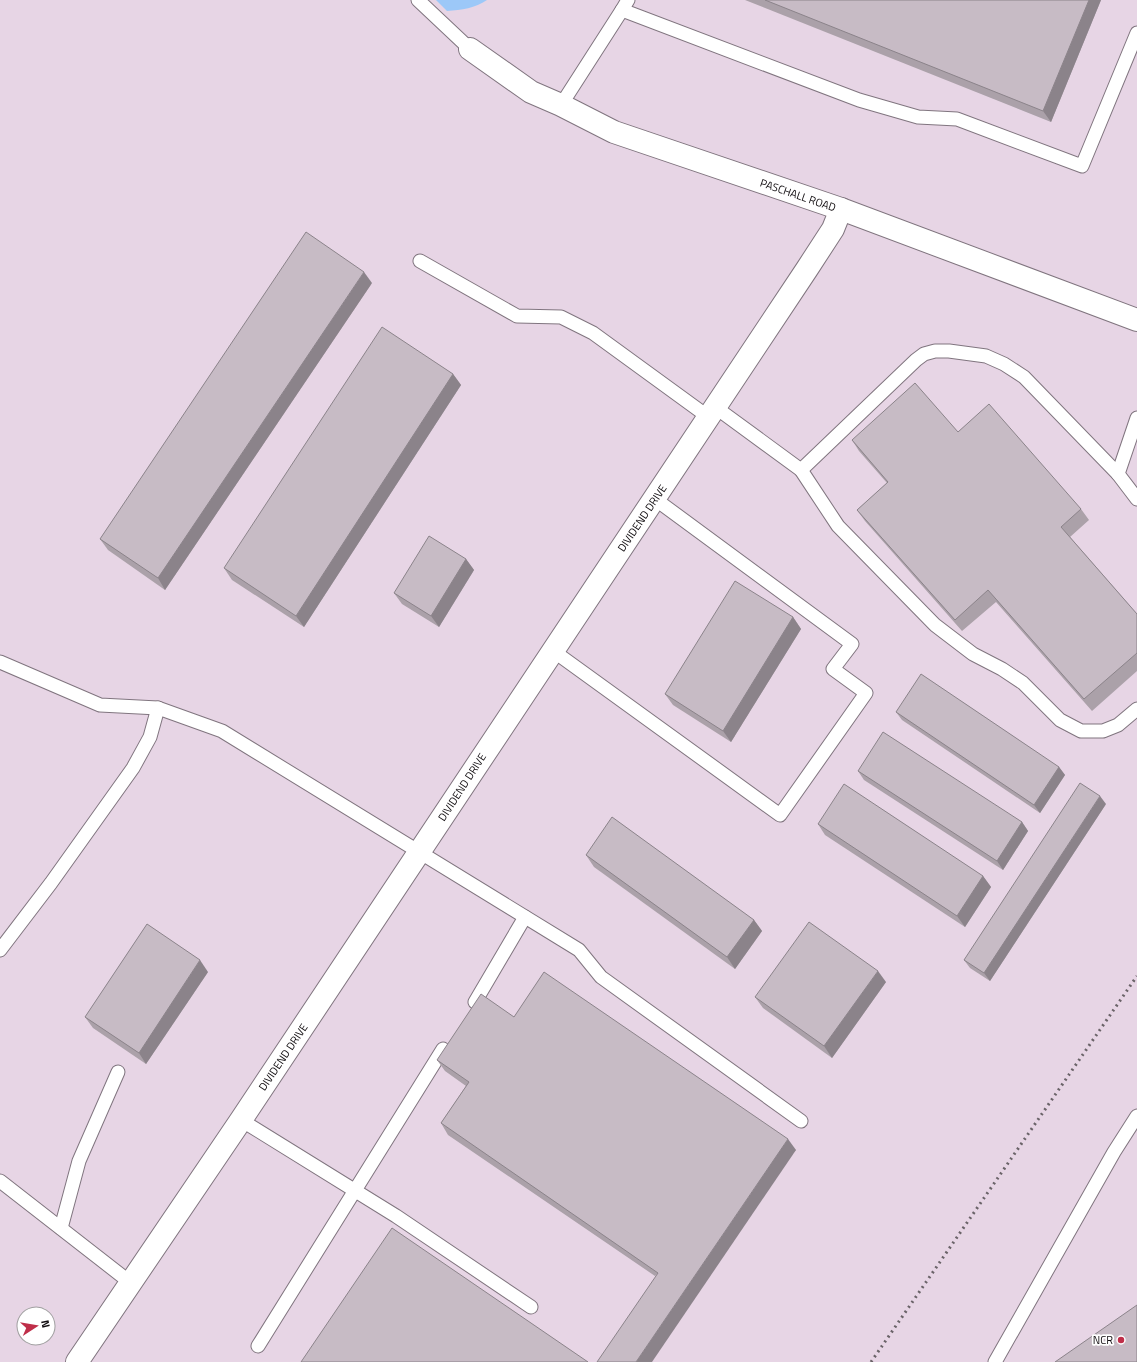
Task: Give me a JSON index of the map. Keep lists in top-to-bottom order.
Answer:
{
  "streets": {
    "street": ["PASCHALL ROAD", "DIVIDEND DRIVE"]
  },
  "crossings": [
    ["PASCHALL ROAD", "DIVIDEND DRIVE"]
  ],
  "places": ["NCR"],
  "north": "right"
}
